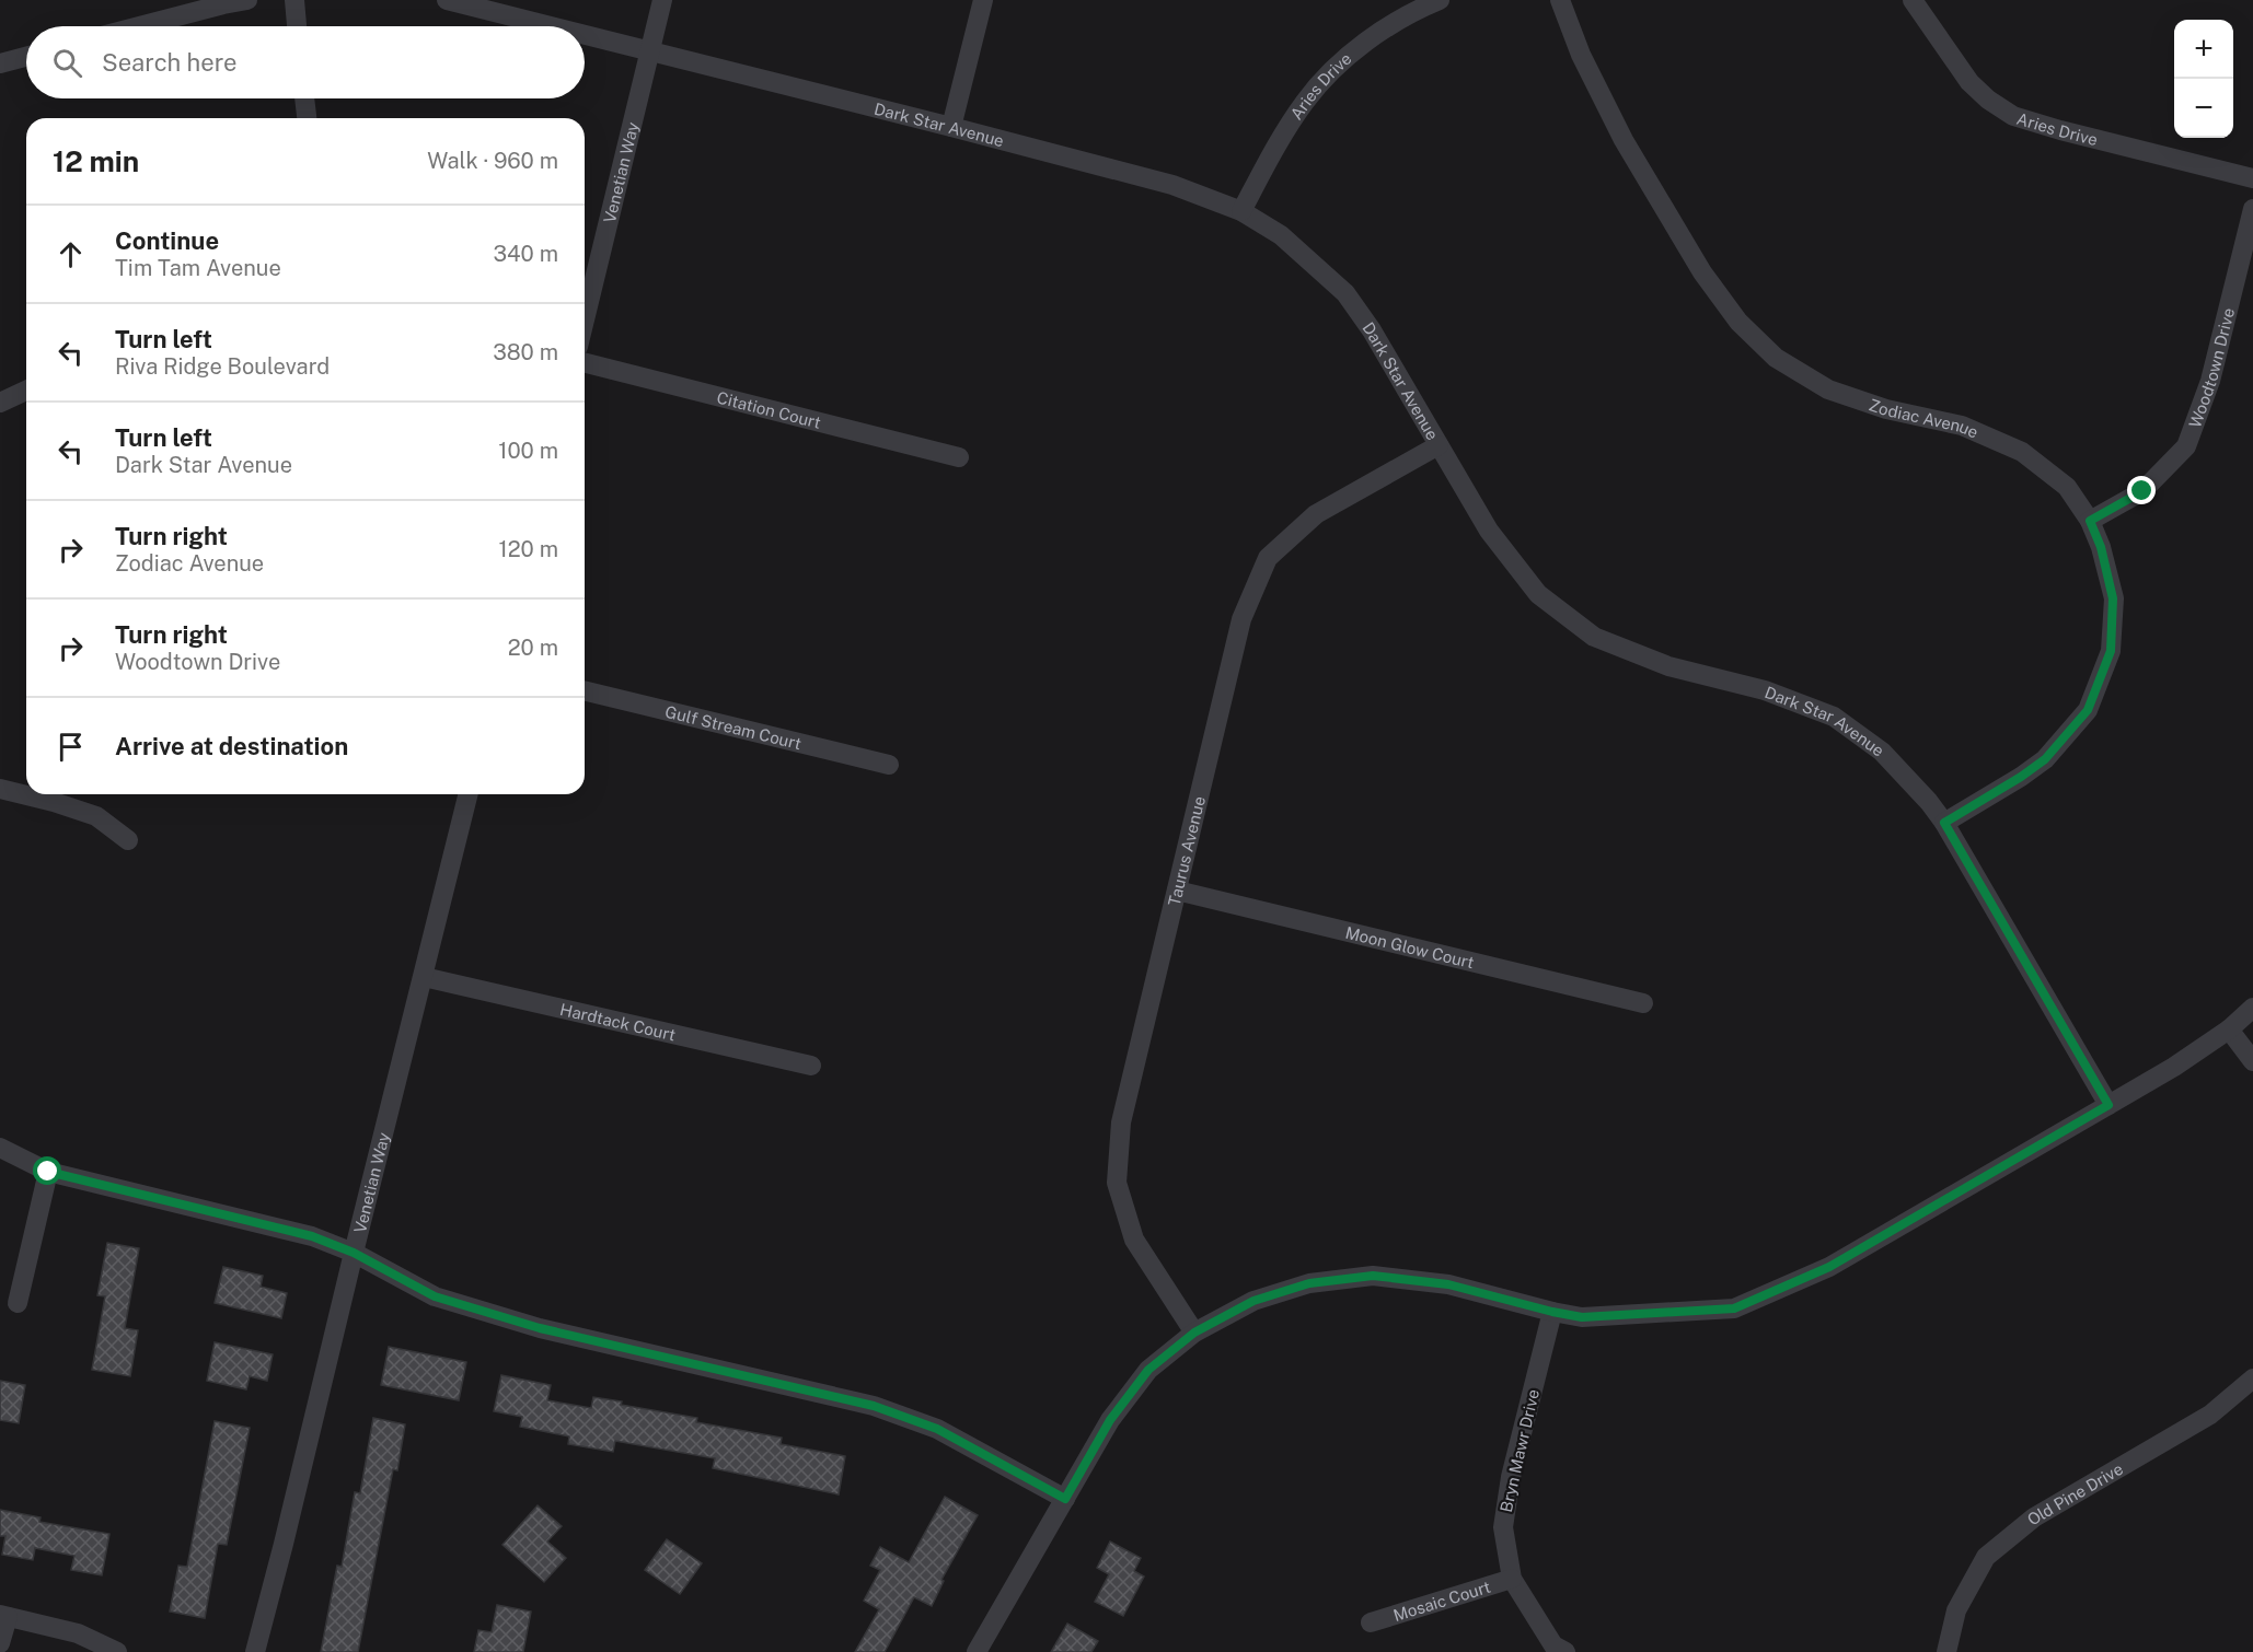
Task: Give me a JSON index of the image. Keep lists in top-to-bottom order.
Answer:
{
  "streets": {
    "street": [
      "Aries Drive",
      "Dark Star Avenue",
      "Venetian Way",
      "Woodtown Drive",
      "Citation Court",
      "Zodiac Avenue",
      "Gulf Stream Court",
      "Taurus Avenue",
      "Moon Glow Court",
      "Hardtack Court",
      "Bryn Mawr Drive",
      "Old Pine Drive",
      "Mosaic Court"
    ]
  },
  "crossings": [
    ["Aries Drive", "Dark Star Avenue"],
    ["Dark Star Avenue", "Venetian Way"],
    ["Dark Star Avenue", "Zodiac Avenue"],
    ["Dark Star Avenue", "Taurus Avenue"],
    ["Venetian Way", "Hardtack Court"],
    ["Woodtown Drive", "Zodiac Avenue"],
    ["Taurus Avenue", "Moon Glow Court"],
    ["Bryn Mawr Drive", "Mosaic Court"]
  ],
  "page": {
    "map_buttons": ["+", "−"],
    "search": "Search here",
    "heading": ["12 min", "Walk · 960 m"],
    "list": [
      ["Continue", "Tim Tam Avenue", "340 m"],
      ["Turn left", "Riva Ridge Boulevard", "380 m"],
      ["Turn left", "Dark Star Avenue", "100 m"],
      ["Turn right", "Zodiac Avenue", "120 m"],
      ["Turn right", "Woodtown Drive", "20 m"],
      "Arrive at destination"
    ]
  }
}
